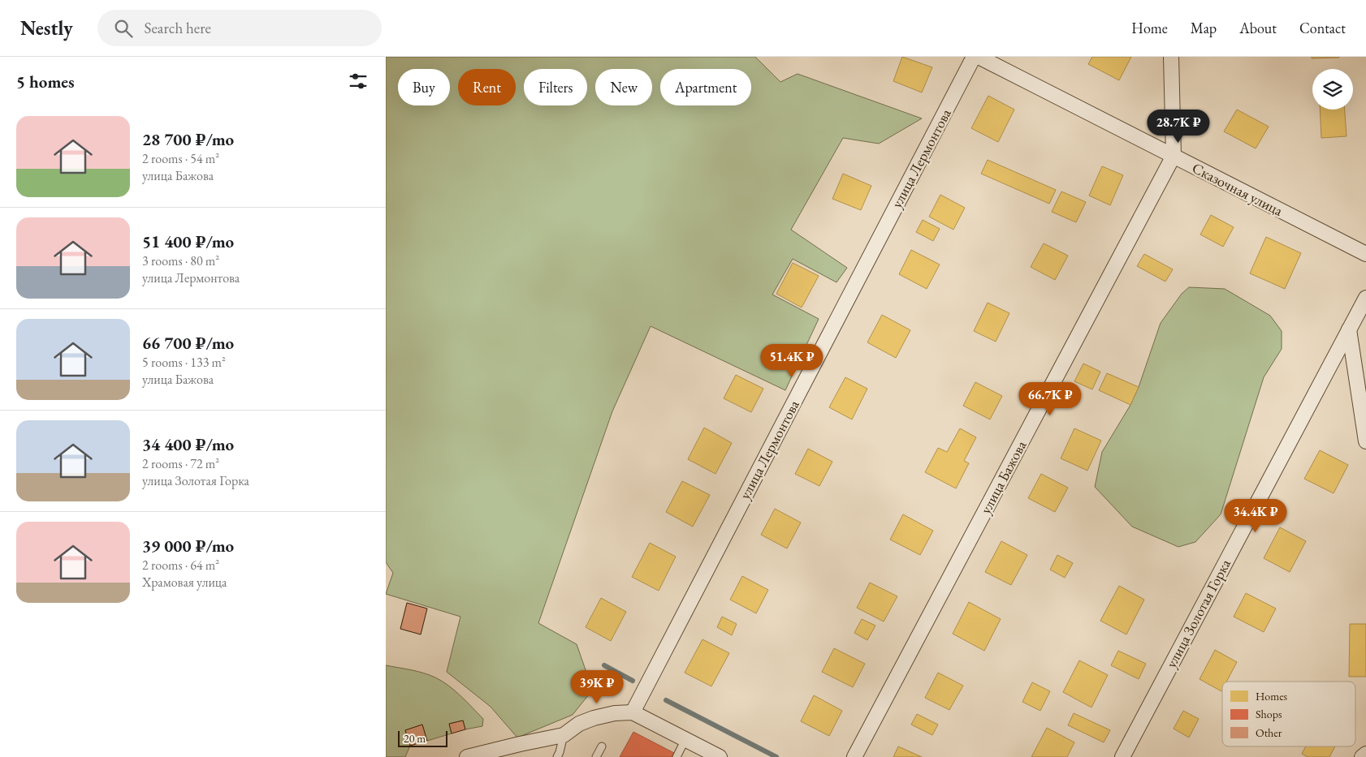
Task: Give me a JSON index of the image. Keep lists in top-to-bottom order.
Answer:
{
  "streets": {
    "street": [
      "улица Лермонтова",
      "Сказочная улица",
      "улица Бажова",
      "улица Золотая Горка"
    ]
  },
  "crossings": [
    ["Сказочная улица", "улица Бажова"]
  ],
  "legend": ["Homes", "Shops", "Other"],
  "scale_bar": "20 m",
  "page": {
    "header": "Nestly",
    "search": "Search here",
    "nav": [
      "Home",
      "Map",
      "About",
      "Contact"
    ],
    "heading": "5 homes",
    "chip": [
      "Buy",
      "Rent",
      "Filters",
      "New",
      "Apartment"
    ],
    "list": [
      {
        "name": "28 700 ₽/mo",
        "note": "2 rooms · 54 m² · улица Бажова"
      },
      {
        "name": "51 400 ₽/mo",
        "note": "3 rooms · 80 m² · улица Лермонтова"
      },
      {
        "name": "66 700 ₽/mo",
        "note": "5 rooms · 133 m² · улица Бажова"
      },
      {
        "name": "34 400 ₽/mo",
        "note": "2 rooms · 72 m² · улица Золотая Горка"
      },
      {
        "name": "39 000 ₽/mo",
        "note": "2 rooms · 64 m² · Храмовая улица"
      }
    ],
    "price": [
      "28.7K ₽",
      "51.4K ₽",
      "66.7K ₽",
      "34.4K ₽",
      "39K ₽"
    ],
    "scale": "20 m"
  }
}
